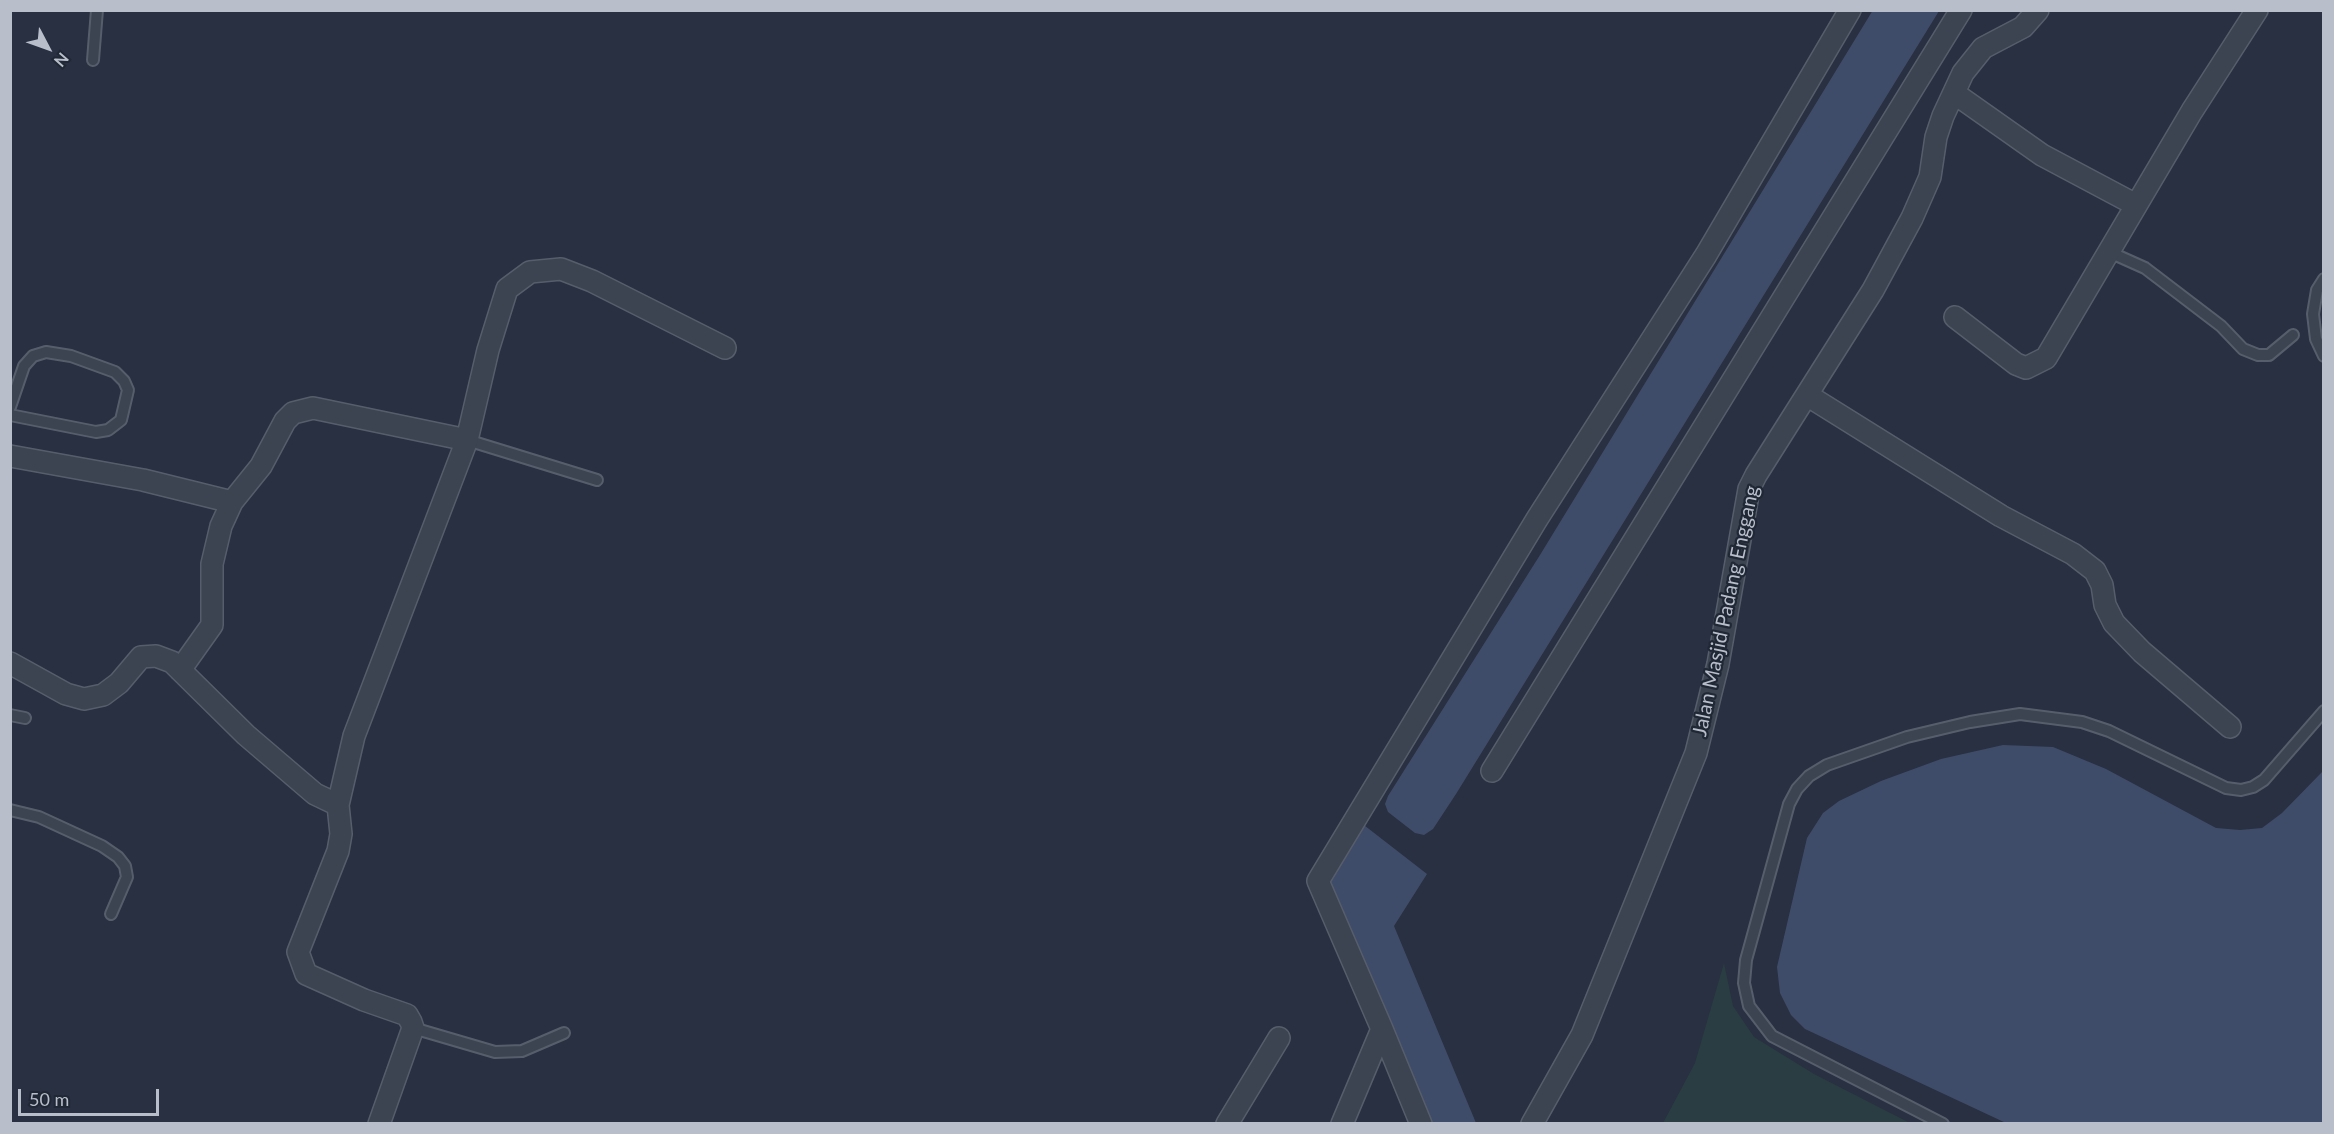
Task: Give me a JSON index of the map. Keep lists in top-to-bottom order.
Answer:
{
  "streets": {
    "street": ["Jalan Masjid Padang Enggang"]
  },
  "scale_bar": "50 m",
  "north": "bottom right"
}
